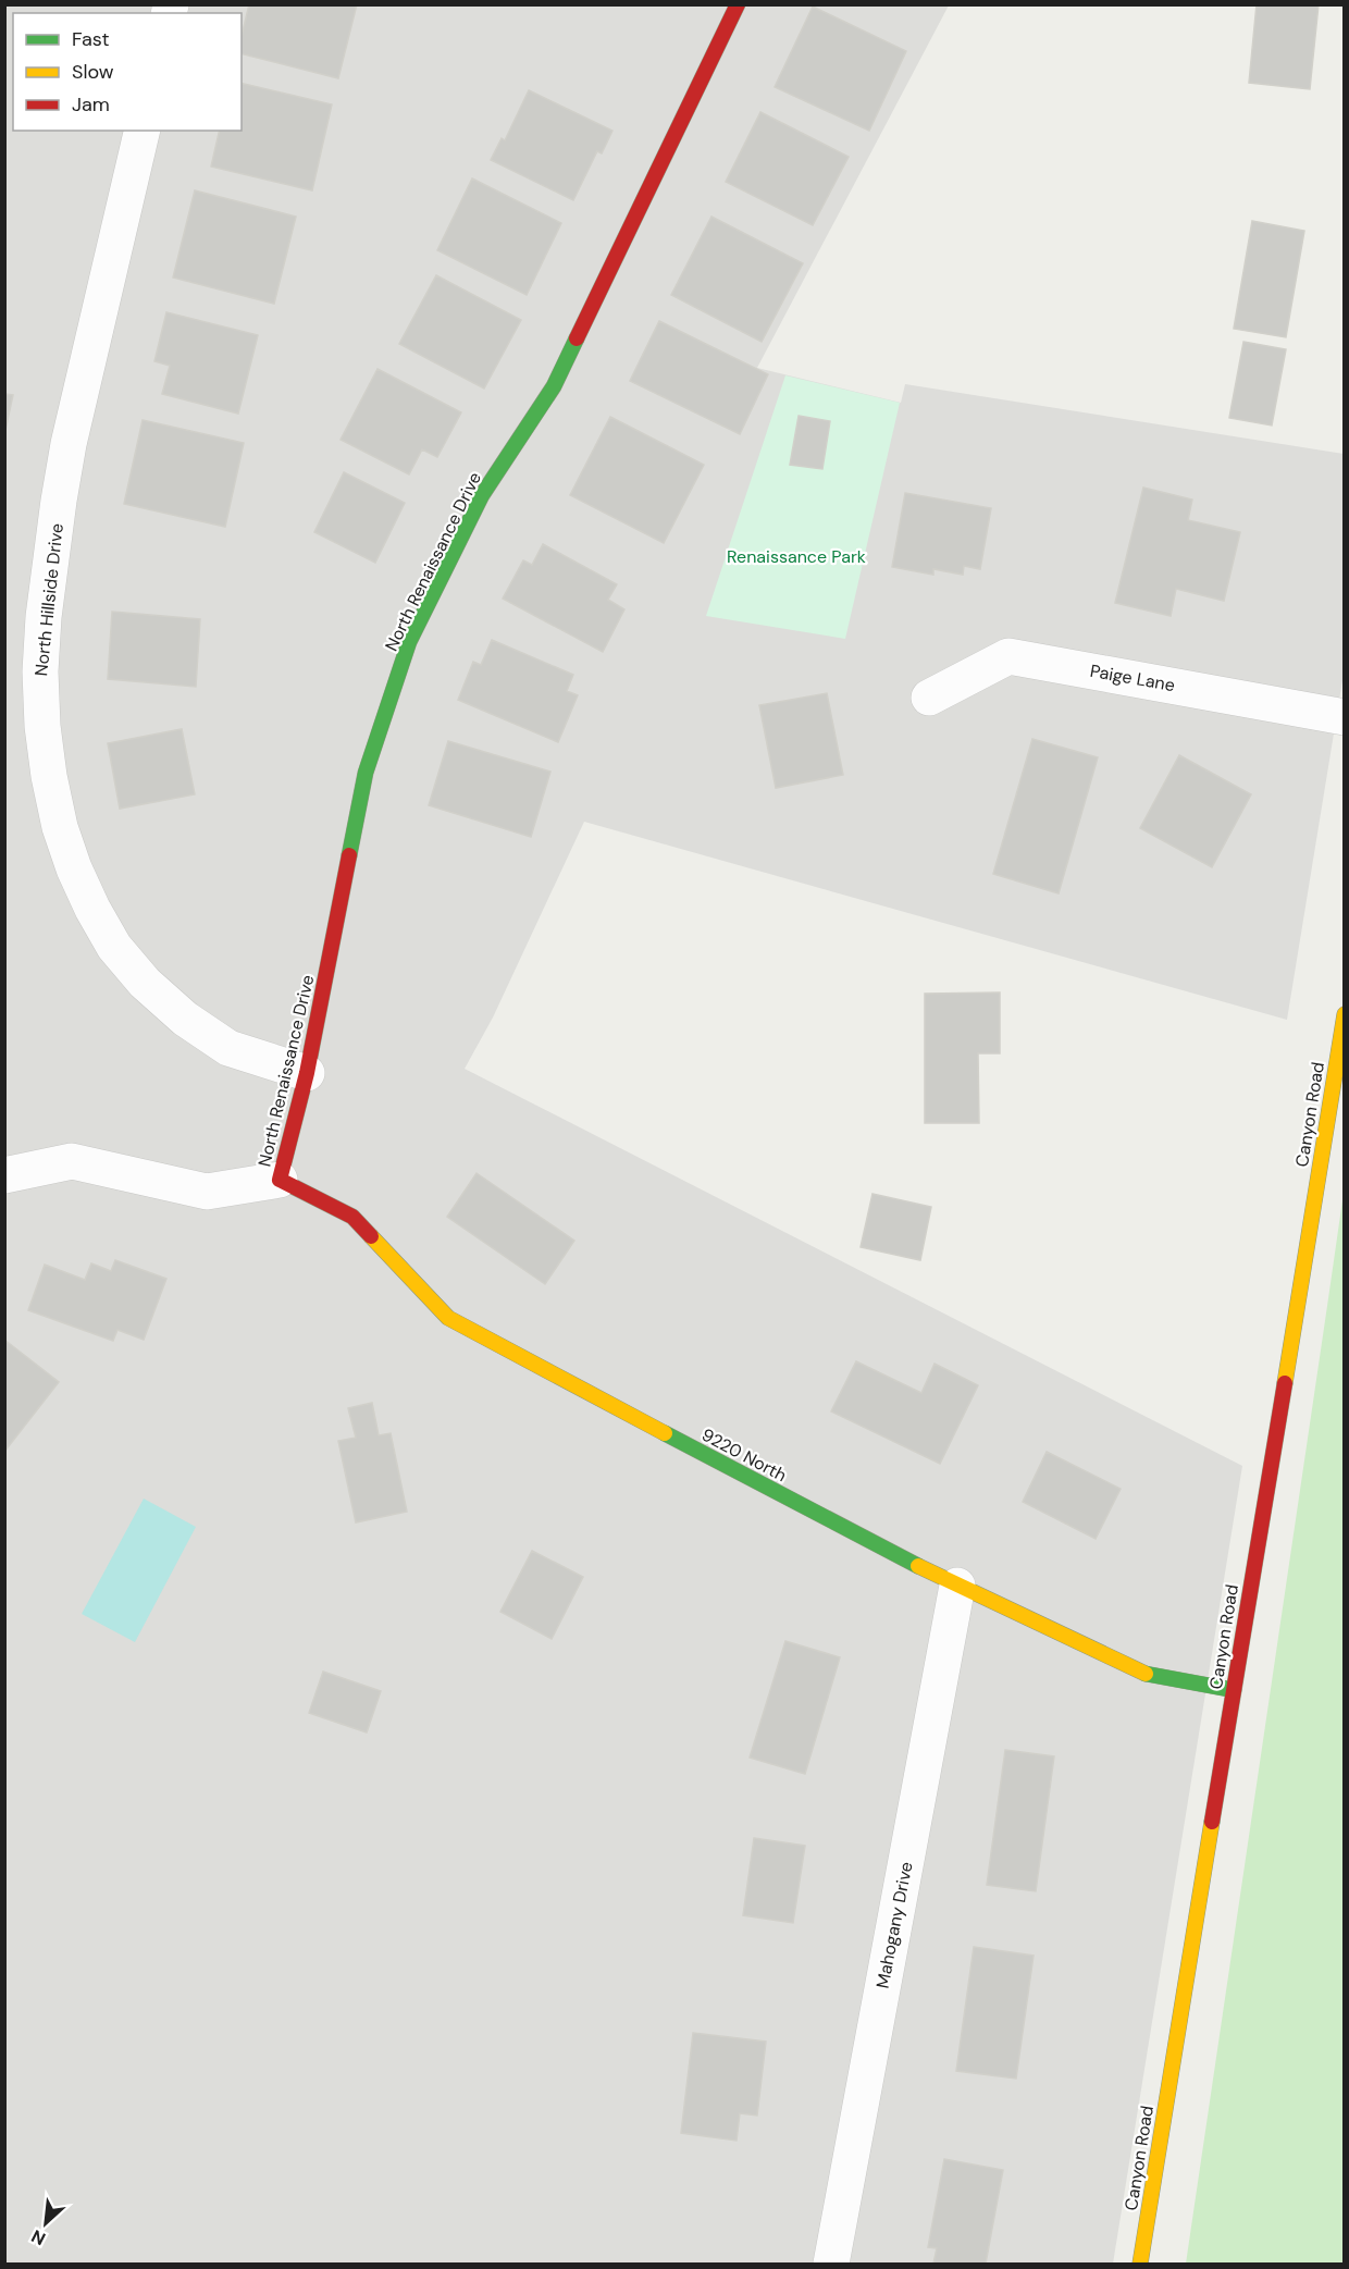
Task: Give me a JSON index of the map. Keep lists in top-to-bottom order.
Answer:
{
  "streets": {
    "street": [
      "North Renaissance Drive",
      "North Hillside Drive",
      "Paige Lane",
      "Canyon Road",
      "9220 North",
      "Mahogany Drive"
    ]
  },
  "crossings": [
    ["North Renaissance Drive", "North Hillside Drive"],
    ["North Renaissance Drive", "9220 North"],
    ["Canyon Road", "9220 North"],
    ["9220 North", "Mahogany Drive"]
  ],
  "parks": ["Renaissance Park"],
  "legend": ["Fast", "Slow", "Jam"],
  "north": "bottom left"
}
